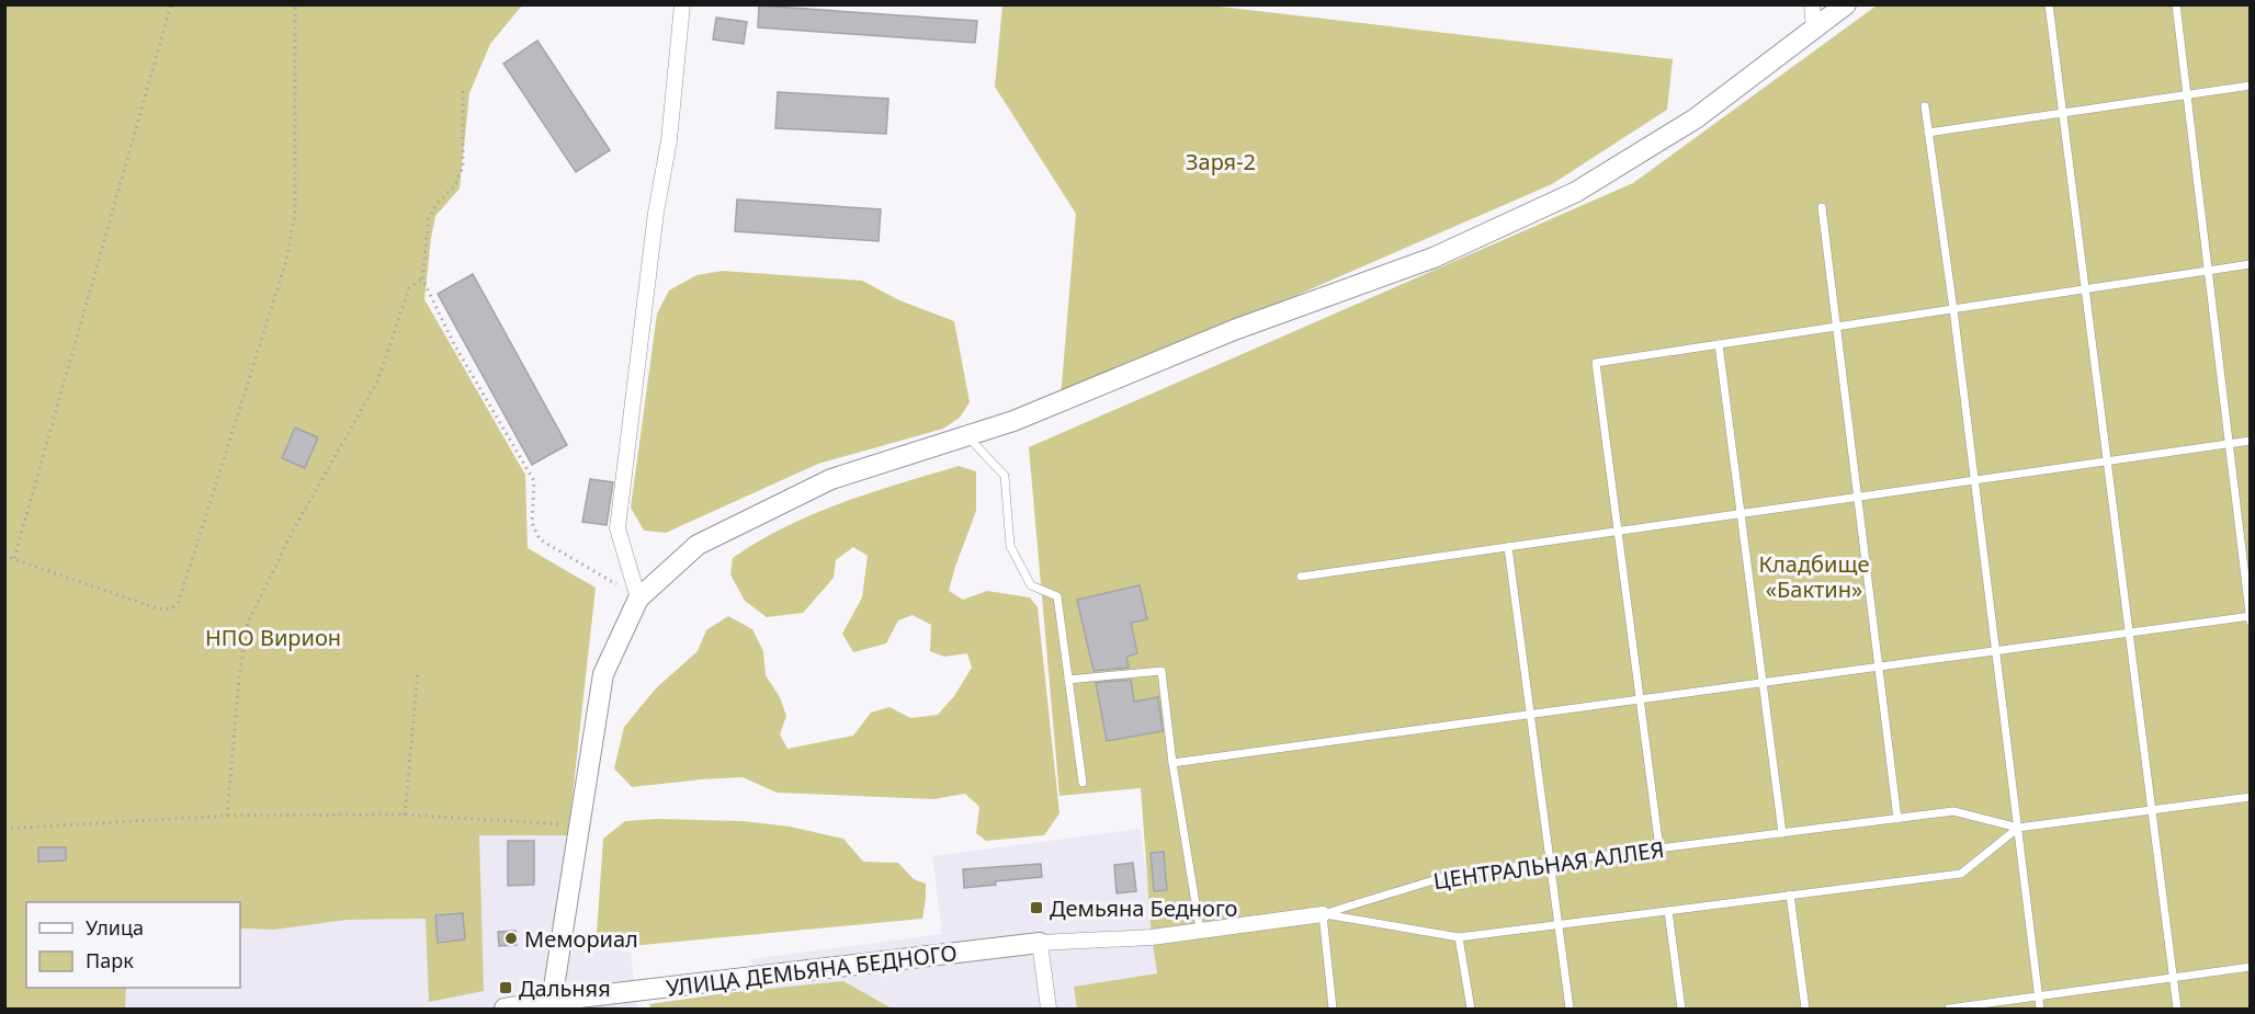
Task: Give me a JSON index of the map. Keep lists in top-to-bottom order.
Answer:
{
  "streets": {
    "street": ["УЛИЦА ДЕМЬЯНА БЕДНОГО"],
    "lane": ["ЦЕНТРАЛЬНАЯ АЛЛЕЯ"]
  },
  "parks": ["Заря-2", "Кладбище «Бактин»", "НПО Вирион"],
  "places": {
    "transit": ["Демьяна Бедного", "Дальняя"],
    "other": ["Мемориал"]
  },
  "legend": ["Улица", "Парк"]
}
